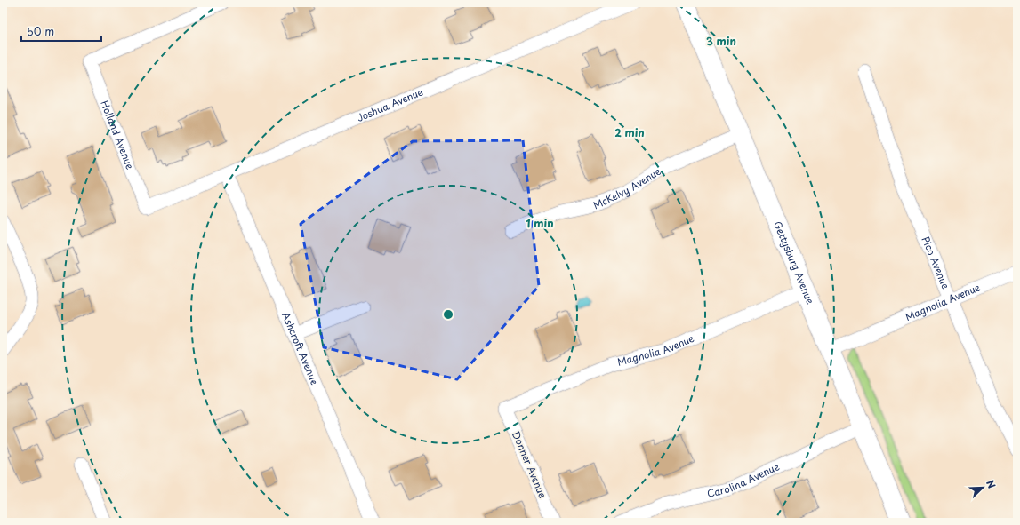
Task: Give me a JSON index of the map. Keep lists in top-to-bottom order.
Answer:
{
  "streets": {
    "street": [
      "Joshua Avenue",
      "Holland Avenue",
      "McKelvy Avenue",
      "Gettysburg Avenue",
      "Pico Avenue",
      "Magnolia Avenue",
      "Ashcroft Avenue",
      "Donner Avenue",
      "Carolina Avenue"
    ]
  },
  "crossings": [
    ["Joshua Avenue", "Holland Avenue"],
    ["Joshua Avenue", "Ashcroft Avenue"],
    ["McKelvy Avenue", "Gettysburg Avenue"],
    ["Gettysburg Avenue", "Magnolia Avenue"],
    ["Gettysburg Avenue", "Carolina Avenue"],
    ["Pico Avenue", "Magnolia Avenue"],
    ["Magnolia Avenue", "Donner Avenue"]
  ],
  "scale_bar": "50 m",
  "north": "top right",
  "rings": ["3 min", "2 min", "1 min"]
}
